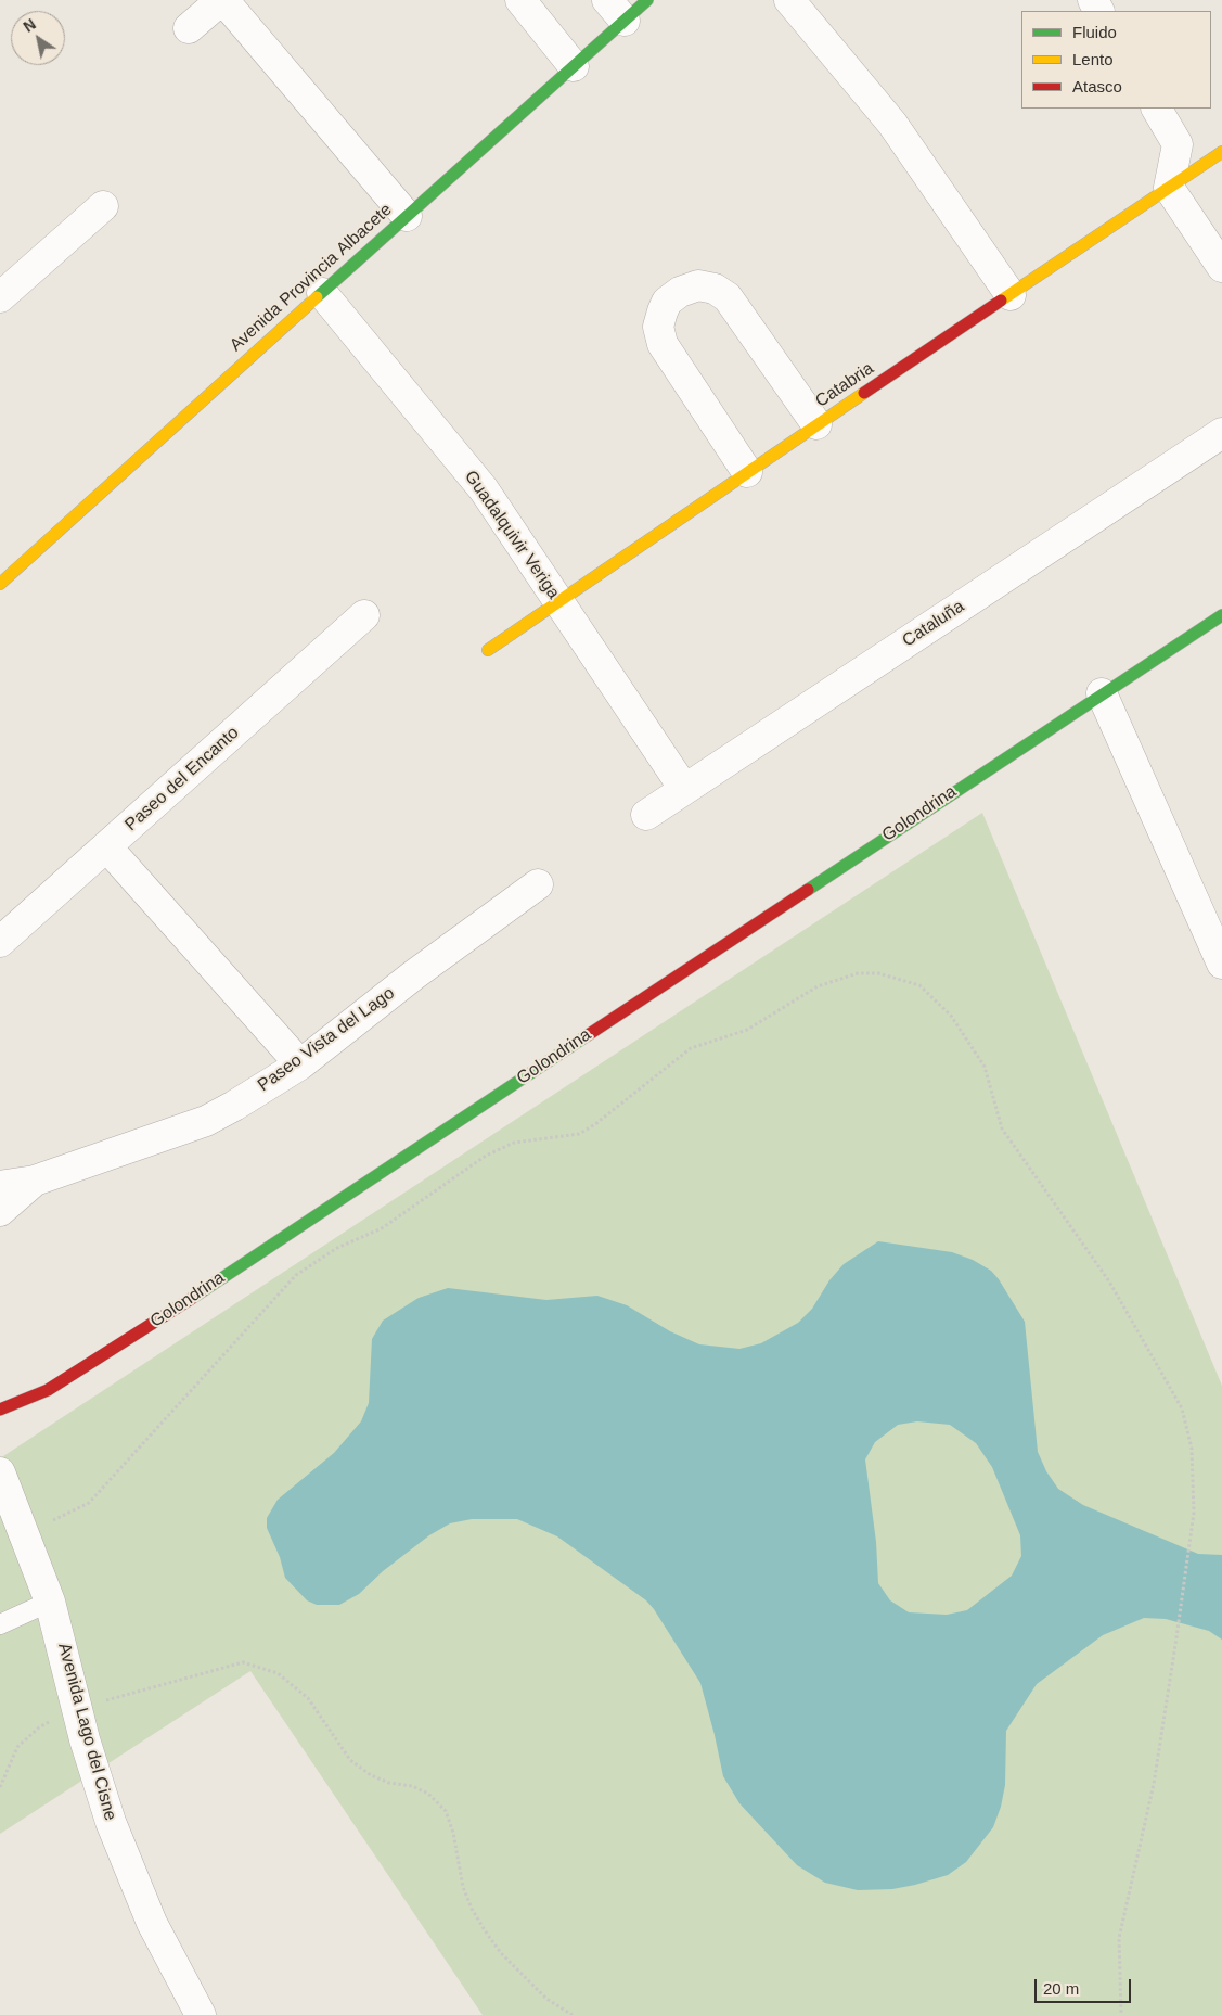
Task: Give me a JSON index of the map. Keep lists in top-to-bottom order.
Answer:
{
  "streets": {
    "street": [
      "Avenida Provincia Albacete",
      "Catabria",
      "Guadalquivir Veriga",
      "Cataluña",
      "Paseo del Encanto",
      "Golondrina",
      "Paseo Vista del Lago",
      "Avenida Lago del Cisne"
    ]
  },
  "crossings": [
    ["Avenida Provincia Albacete", "Guadalquivir Veriga"],
    ["Catabria", "Guadalquivir Veriga"],
    ["Guadalquivir Veriga", "Cataluña"]
  ],
  "legend": ["Fluido", "Lento", "Atasco"],
  "scale_bar": "20 m",
  "north": "top left"
}
